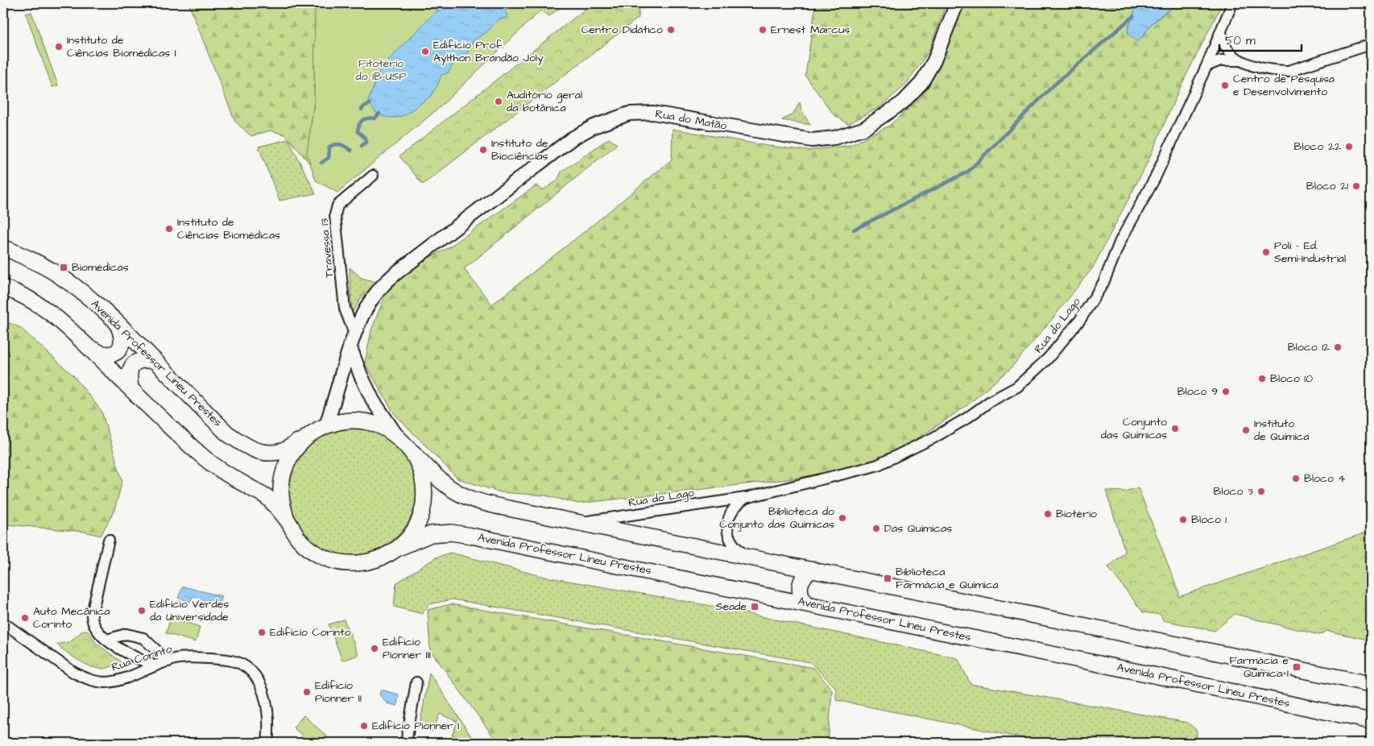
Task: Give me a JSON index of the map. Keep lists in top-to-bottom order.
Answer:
{
  "streets": {
    "main road": ["Avenida Professor Lineu Prestes"],
    "street": [
      "Rua do Matão",
      "Travessa 13",
      "Rua do Lago",
      "Rua Corinto"
    ]
  },
  "crossings": [
    ["Rua do Matão", "Travessa 13"],
    ["Rua do Matão", "Avenida Professor Lineu Prestes"]
  ],
  "parks": ["Fitotério do IB-USP"],
  "places": {
    "other": [
      "Centro Didático",
      "Ernest Marcus",
      "Instituto de Ciências Biomédicas I",
      "Edifício Prof. Aylthon Brandão Joly",
      "Centro de Pesquisa e Desenvolvimento",
      "Auditório geral da botânica",
      "Bloco 22",
      "Instituto de Biociências",
      "Bloco 21",
      "Instituto de Ciências Biomédicas",
      "Poli - Ed. Semi-Industrial",
      "Bloco 12",
      "Bloco 10",
      "Bloco 9",
      "Conjunto das Químicas",
      "Instituto de Química",
      "Bloco 4",
      "Bloco 3",
      "Biotério",
      "Biblioteca do Conjunto das Químicas",
      "Bloco 1",
      "Das Químicas",
      "Edifício Verdes da Universidade",
      "Auto Mecânica Corinto",
      "Edifício Corinto",
      "Edifício Pionner III",
      "Edifício Pionner II",
      "Edifício Pionner I"
    ],
    "transit": [
      "Biomédicas",
      "Biblioteca Farmácia e Química",
      "Seade",
      "Farmácia e Química I"
    ]
  },
  "scale_bar": "50 m"
}
